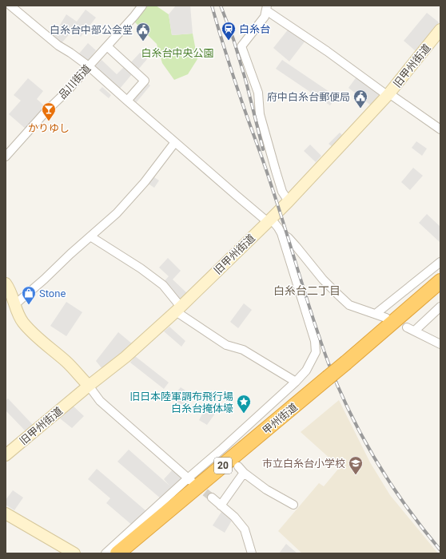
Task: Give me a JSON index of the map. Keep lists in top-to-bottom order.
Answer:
{
  "streets": {
    "highway": ["甲州街道", "20"],
    "main road": ["旧甲州街道"],
    "street": ["品川街道"]
  },
  "districts": ["白糸台二丁目"],
  "parks": ["白糸台中央公園"],
  "places": {
    "station": ["白糸台"],
    "public building": ["白糸台中部公会堂", "府中白糸台郵便局"],
    "bar": ["かりゆし"],
    "shop": ["Stone"],
    "place": ["旧日本陸軍調布飛行場 白糸台掩体壕"],
    "school or university": ["市立白糸台小学校"]
  }
}
